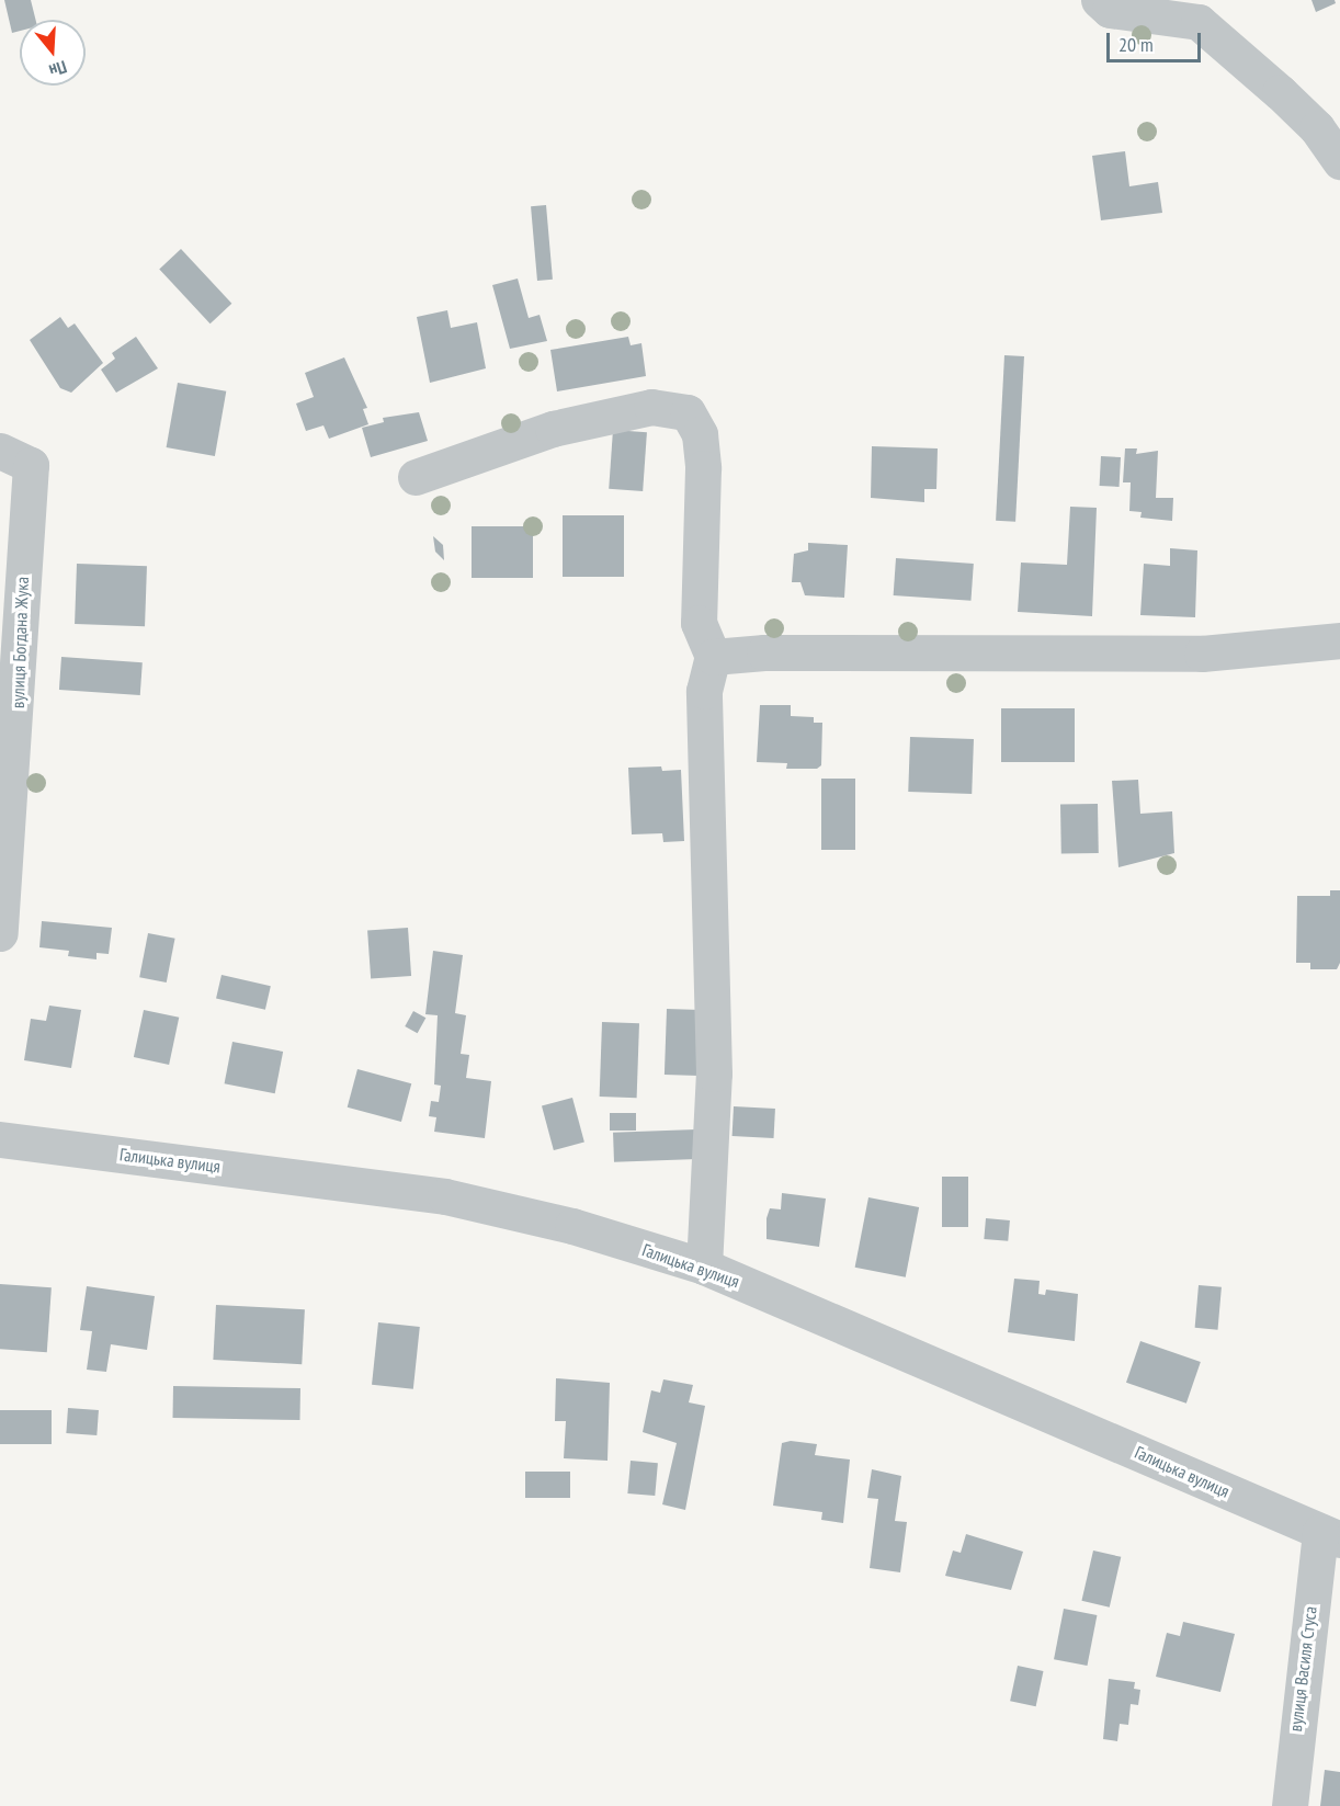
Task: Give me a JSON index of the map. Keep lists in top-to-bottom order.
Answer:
{
  "streets": {
    "street": ["вулиця Богдана Жука", "Галицька вулиця", "вулиця Василя Стуса"]
  },
  "crossings": [
    ["Галицька вулиця", "вулиця Василя Стуса"]
  ],
  "scale_bar": "20 m",
  "north": "bottom"
}
